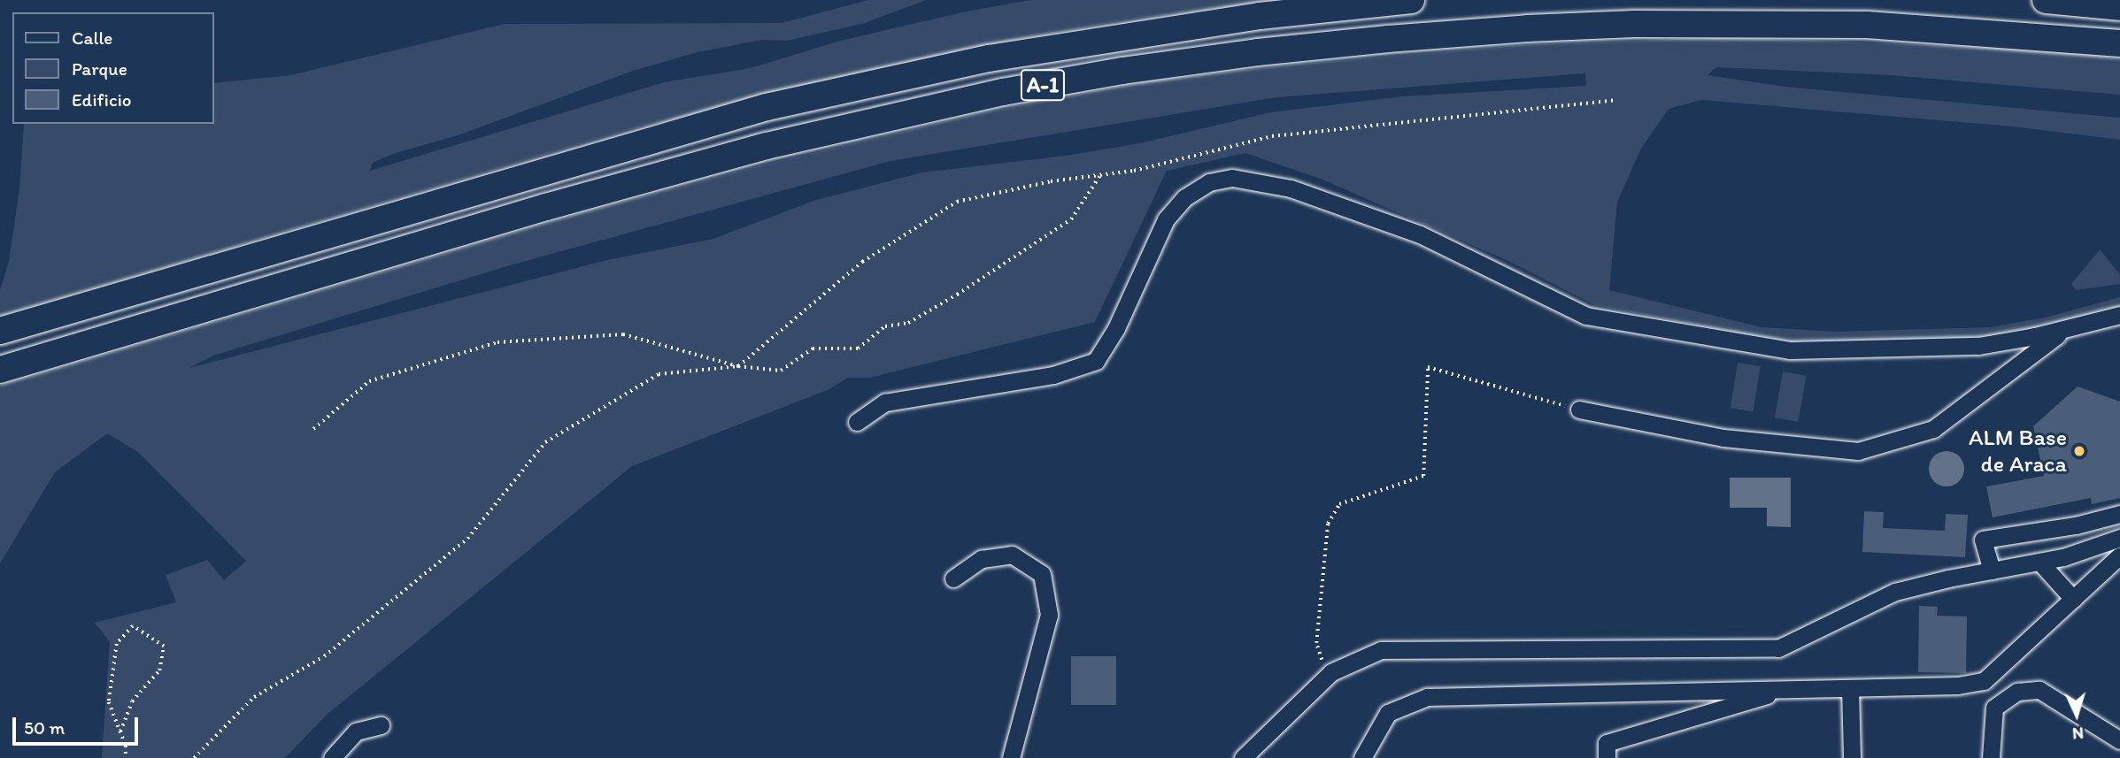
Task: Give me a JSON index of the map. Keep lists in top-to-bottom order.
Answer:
{
  "streets": {
    "highway": ["A-1"]
  },
  "places": ["ALM Base de Araca"],
  "legend": ["Calle", "Parque", "Edificio"],
  "scale_bar": "50 m",
  "north": "bottom"
}
